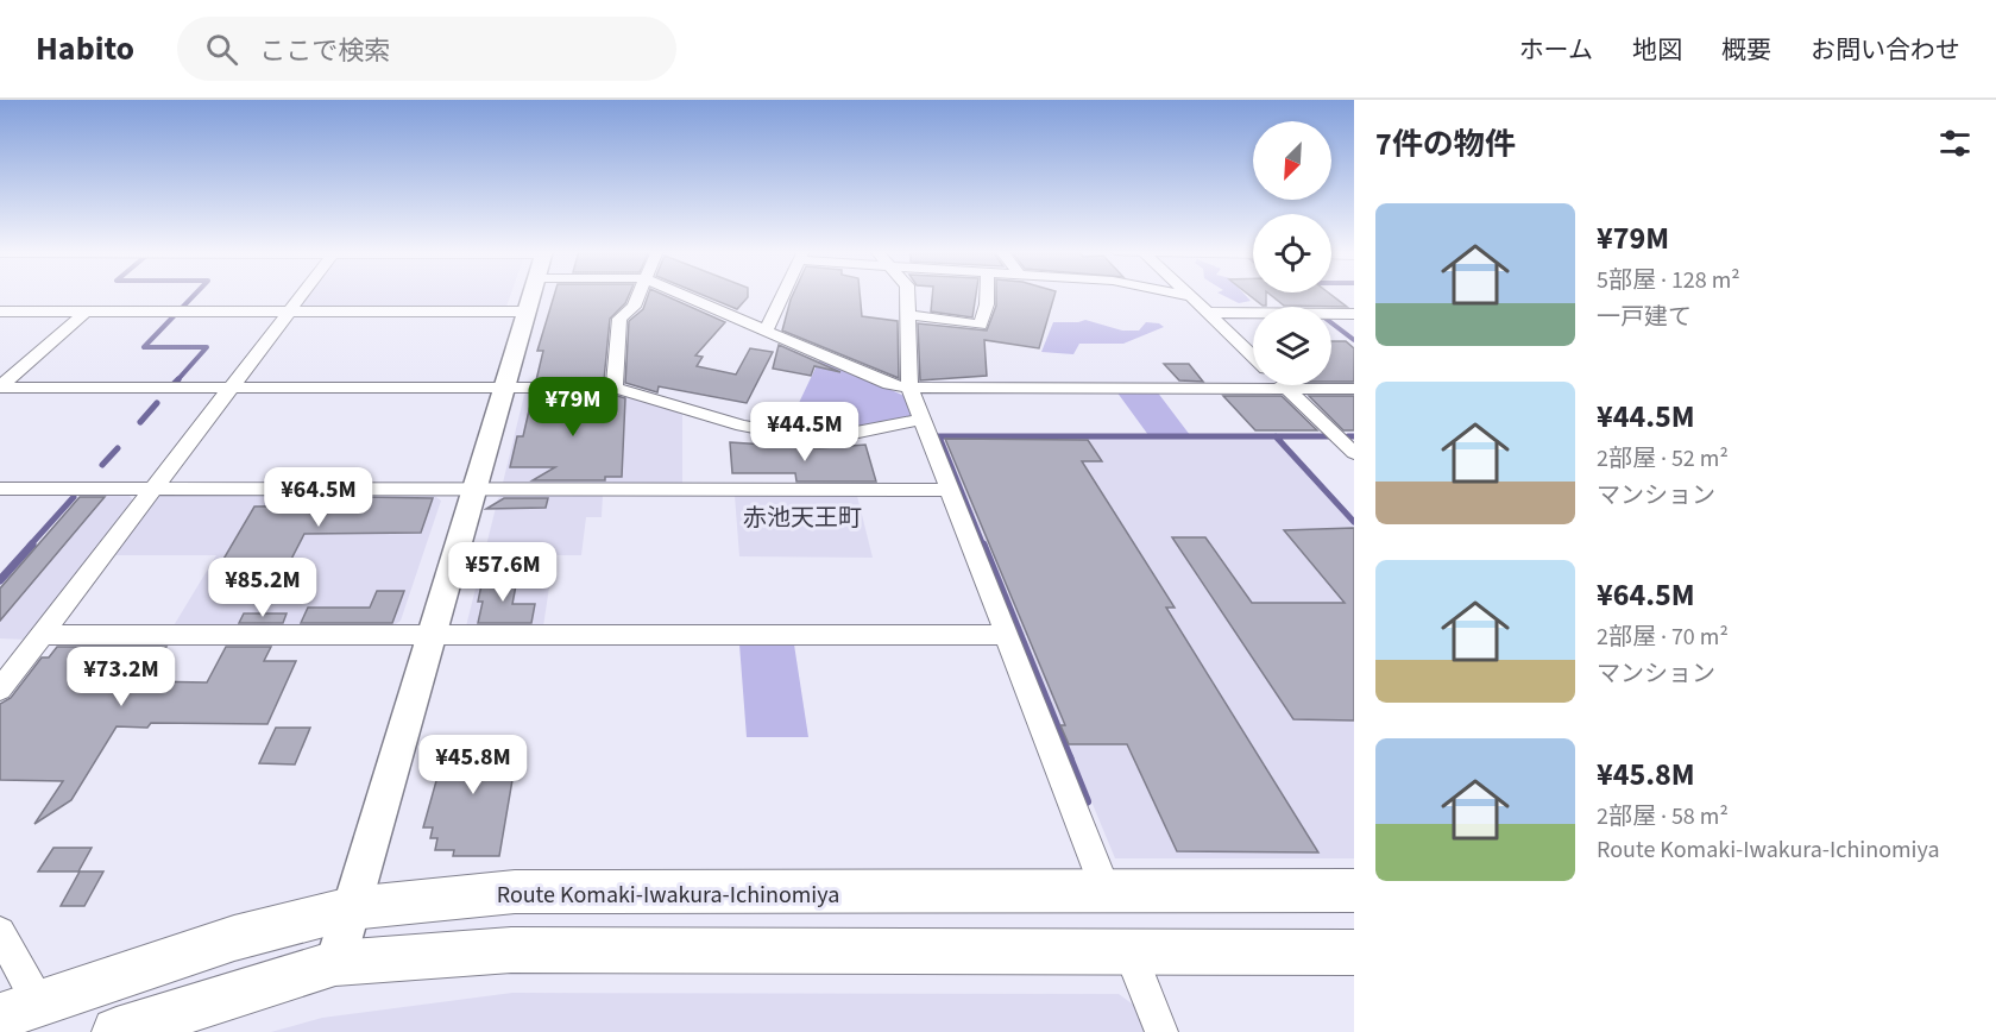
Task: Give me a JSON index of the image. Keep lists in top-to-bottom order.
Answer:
{
  "streets": {
    "main road": ["Route Komaki-Iwakura-Ichinomiya"]
  },
  "districts": ["赤池天王町"],
  "north": "bottom left",
  "page": {
    "header": "Habito",
    "search": "ここで検索",
    "nav": [
      "ホーム",
      "地図",
      "概要",
      "お問い合わせ"
    ],
    "heading": "7件の物件",
    "list": [
      {
        "name": "¥79M",
        "note": "5部屋 · 128 m² · 一戸建て"
      },
      {
        "name": "¥44.5M",
        "note": "2部屋 · 52 m² · マンション"
      },
      {
        "name": "¥64.5M",
        "note": "2部屋 · 70 m² · マンション"
      },
      {
        "name": "¥45.8M",
        "note": "2部屋 · 58 m² · Route Komaki-Iwakura-Ichinomiya"
      }
    ],
    "price": [
      "¥79M",
      "¥44.5M",
      "¥64.5M",
      "¥57.6M",
      "¥85.2M",
      "¥73.2M",
      "¥45.8M"
    ]
  }
}
